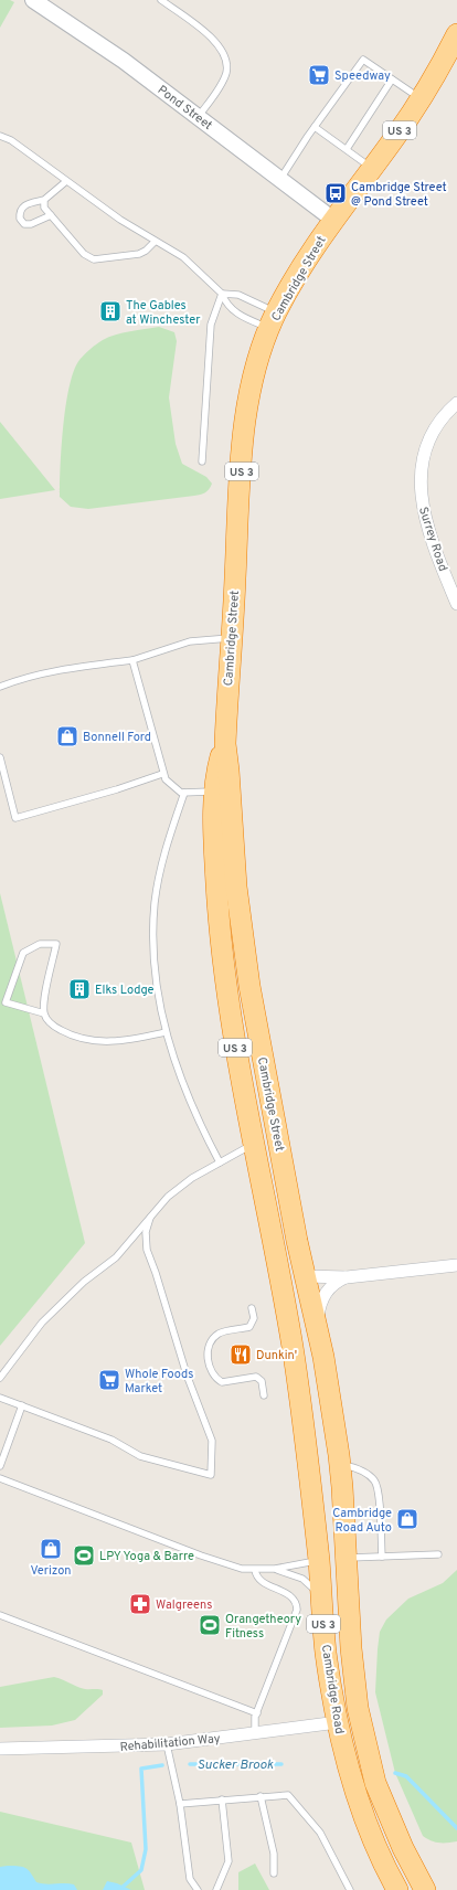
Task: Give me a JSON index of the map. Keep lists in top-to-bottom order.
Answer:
{
  "streets": {
    "highway": ["US 3", "Cambridge Street", "Cambridge Road"],
    "street": ["Pond Street", "Surrey Road", "Rehabilitation Way"]
  },
  "crossings": [
    ["Pond Street", "Cambridge Street"],
    ["Cambridge Street", "Cambridge Road"],
    ["Cambridge Road", "Rehabilitation Way"]
  ],
  "water": ["Sucker Brook"],
  "places": {
    "supermarket": ["Speedway", "Whole Foods Market"],
    "bus stop": ["Cambridge Street @ Pond Street"],
    "building": ["The Gables at Winchester", "Elks Lodge"],
    "shop": ["Bonnell Ford", "Cambridge Road Auto", "Verizon"],
    "restaurant": ["Dunkin'"],
    "sports": ["LPY Yoga & Barre", "Orangetheory Fitness"],
    "pharmacy": ["Walgreens"]
  }
}
